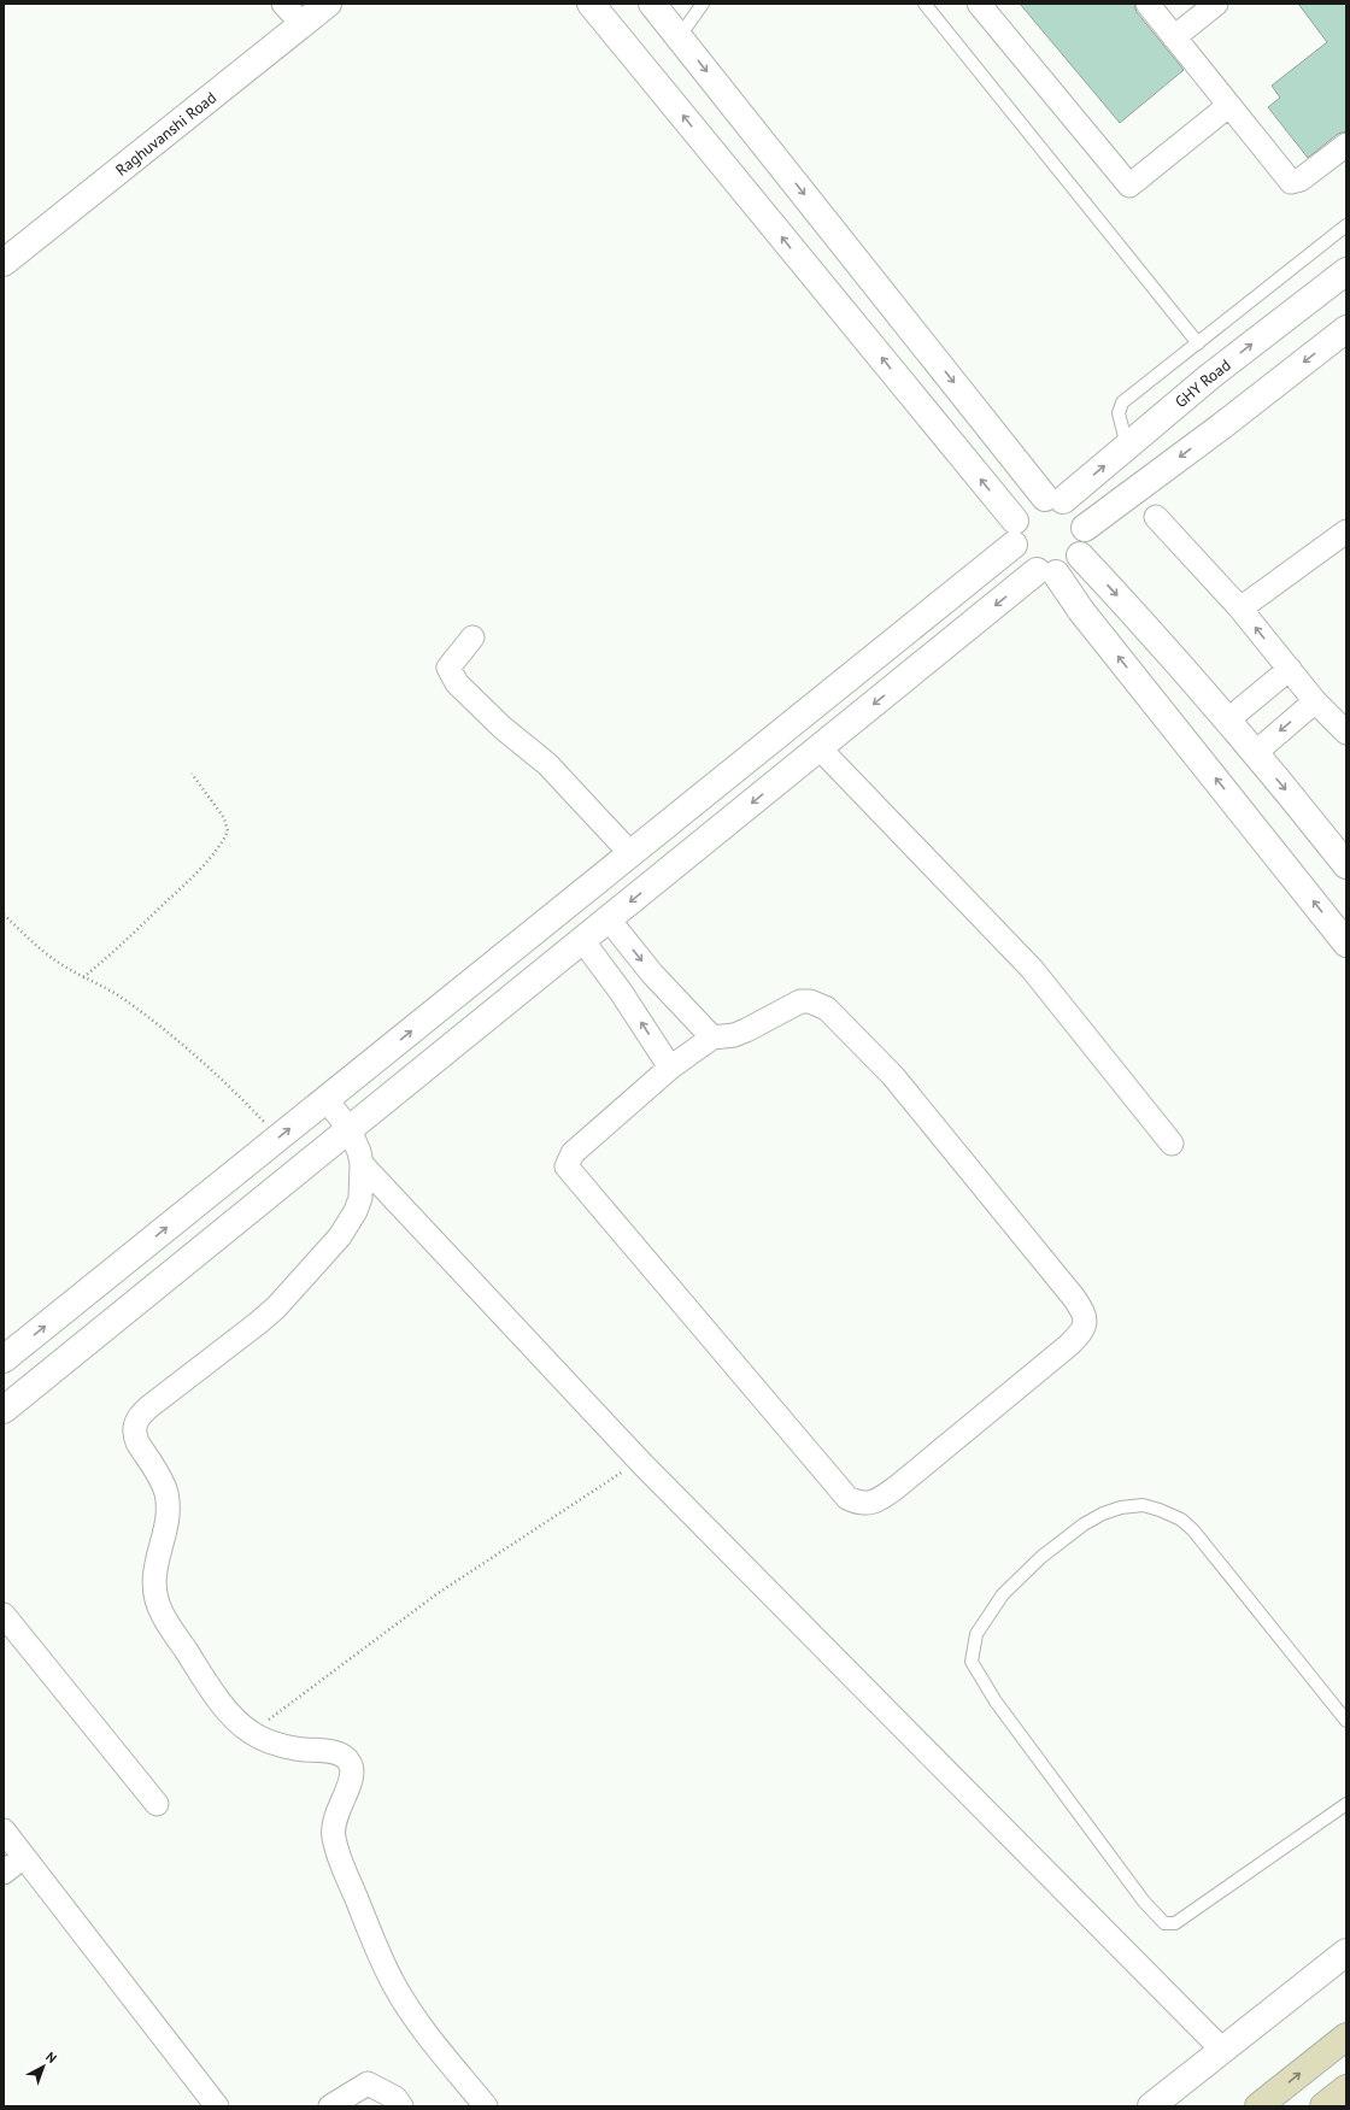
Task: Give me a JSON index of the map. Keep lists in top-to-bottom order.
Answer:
{
  "streets": {
    "street": ["Raghuvanshi Road", "GHY Road"]
  },
  "north": "top right"
}
